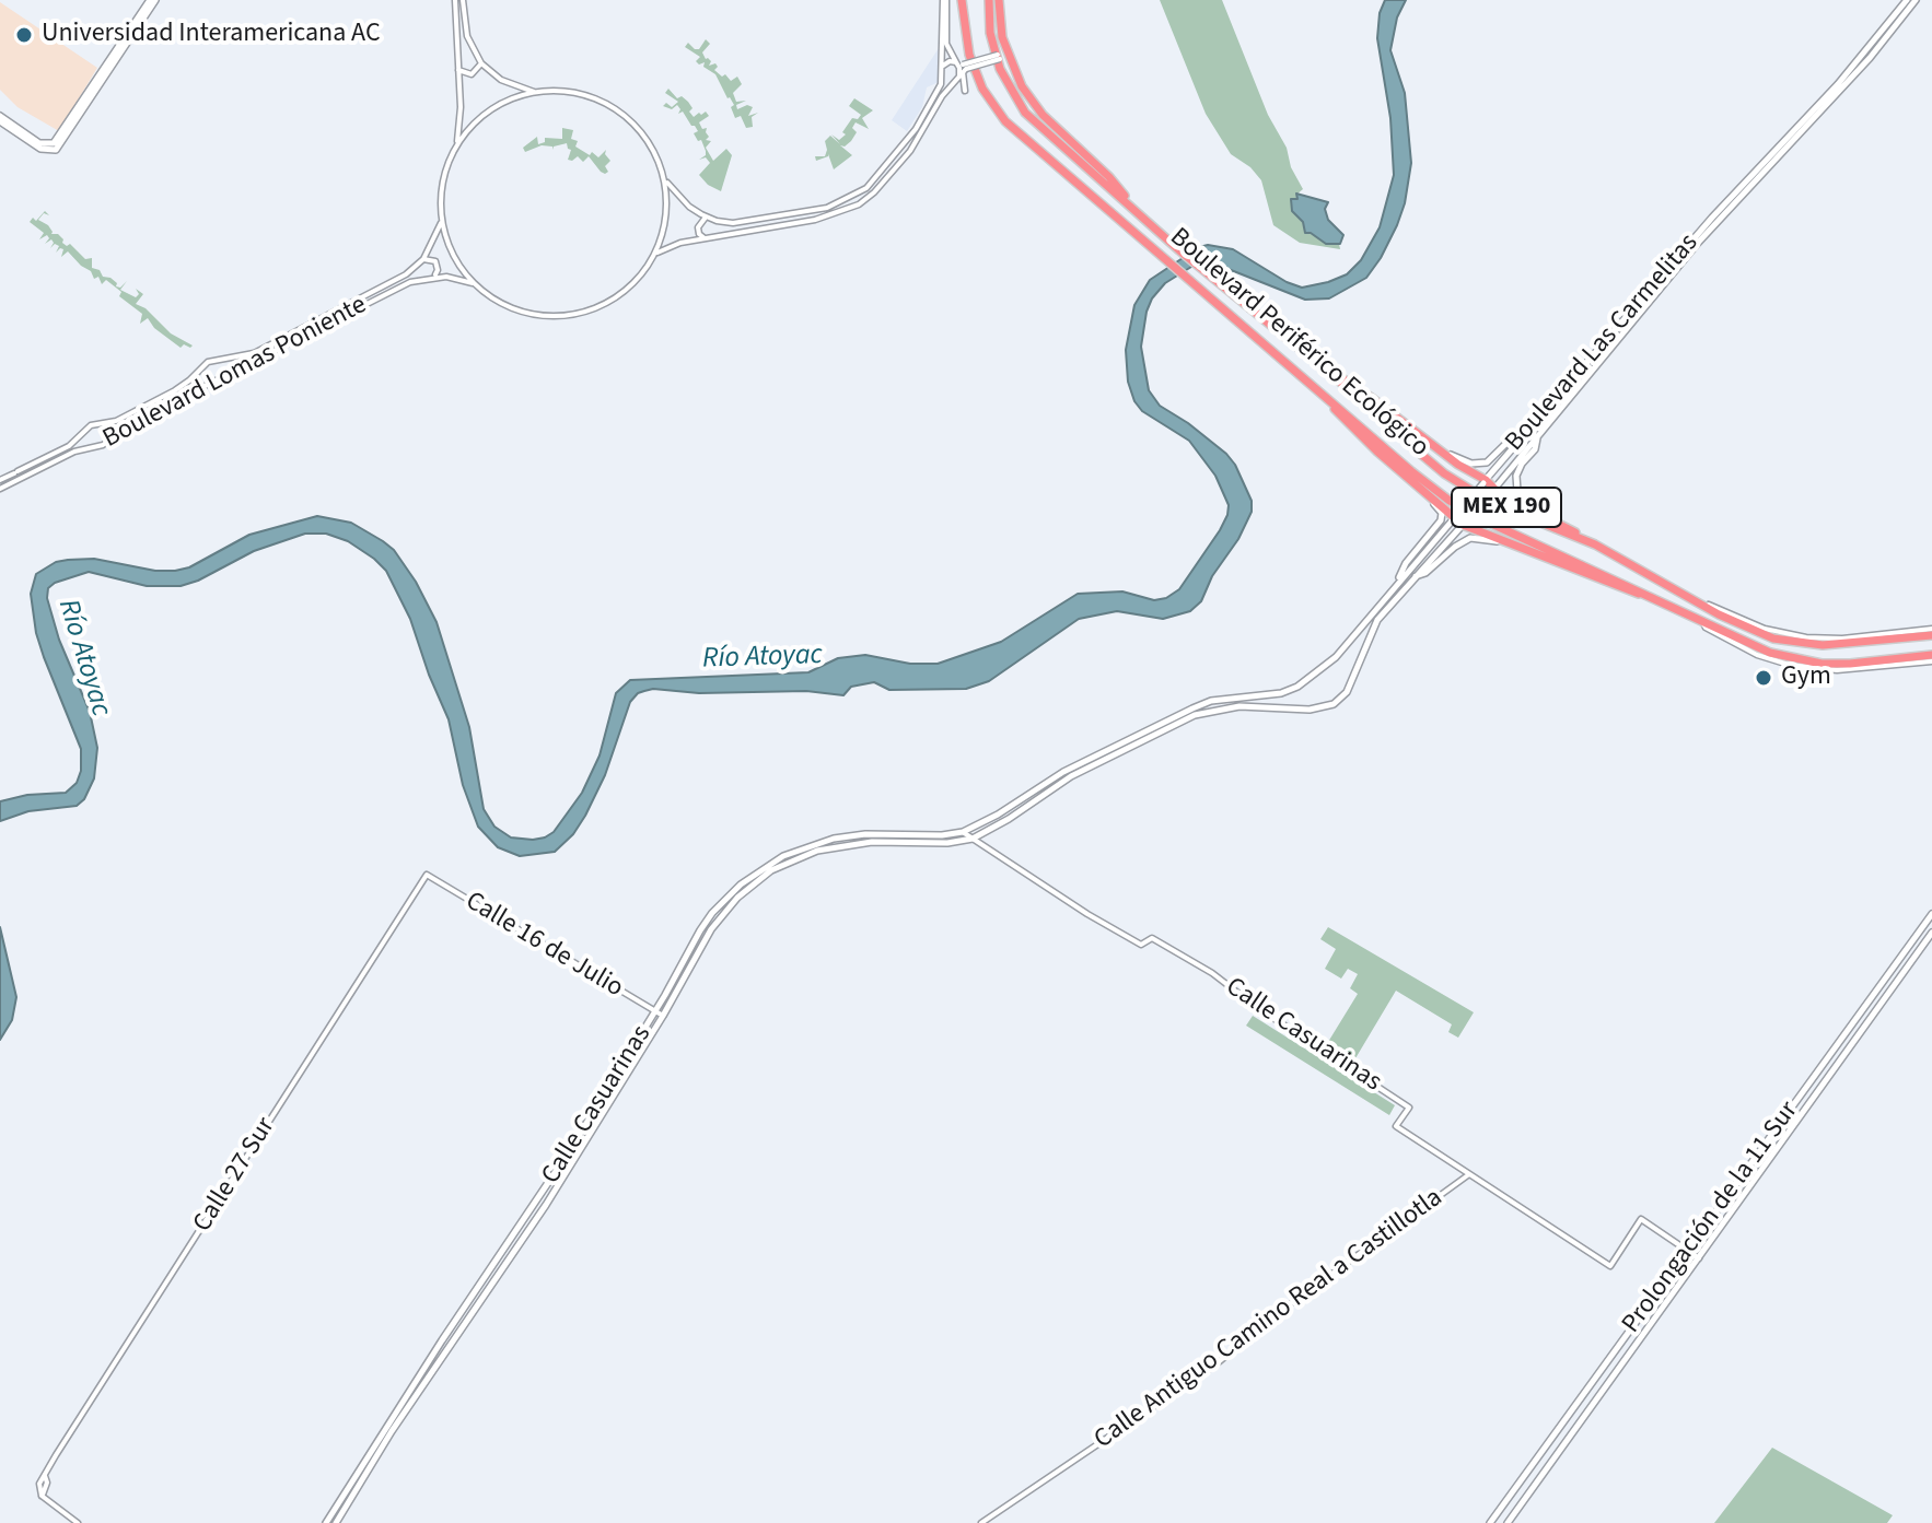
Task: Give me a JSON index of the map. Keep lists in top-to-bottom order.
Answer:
{
  "streets": {
    "highway": ["Boulevard Periférico Ecológico", "MEX 190"],
    "main road": ["Boulevard Las Carmelitas", "Calle Casuarinas", "Prolongación de la 11 Sur"],
    "street": [
      "Boulevard Lomas Poniente",
      "Calle 16 de Julio",
      "Calle 27 Sur",
      "Calle Antiguo Camino Real a Castillotla"
    ]
  },
  "crossings": [
    ["Boulevard Las Carmelitas", "Calle Casuarinas"],
    ["Calle 16 de Julio", "Calle Casuarinas"],
    ["Calle 16 de Julio", "Calle 27 Sur"],
    ["Calle Casuarinas", "Calle Antiguo Camino Real a Castillotla"]
  ],
  "water": ["Río Atoyac"],
  "places": ["Universidad Interamericana AC", "Gym"]
}
